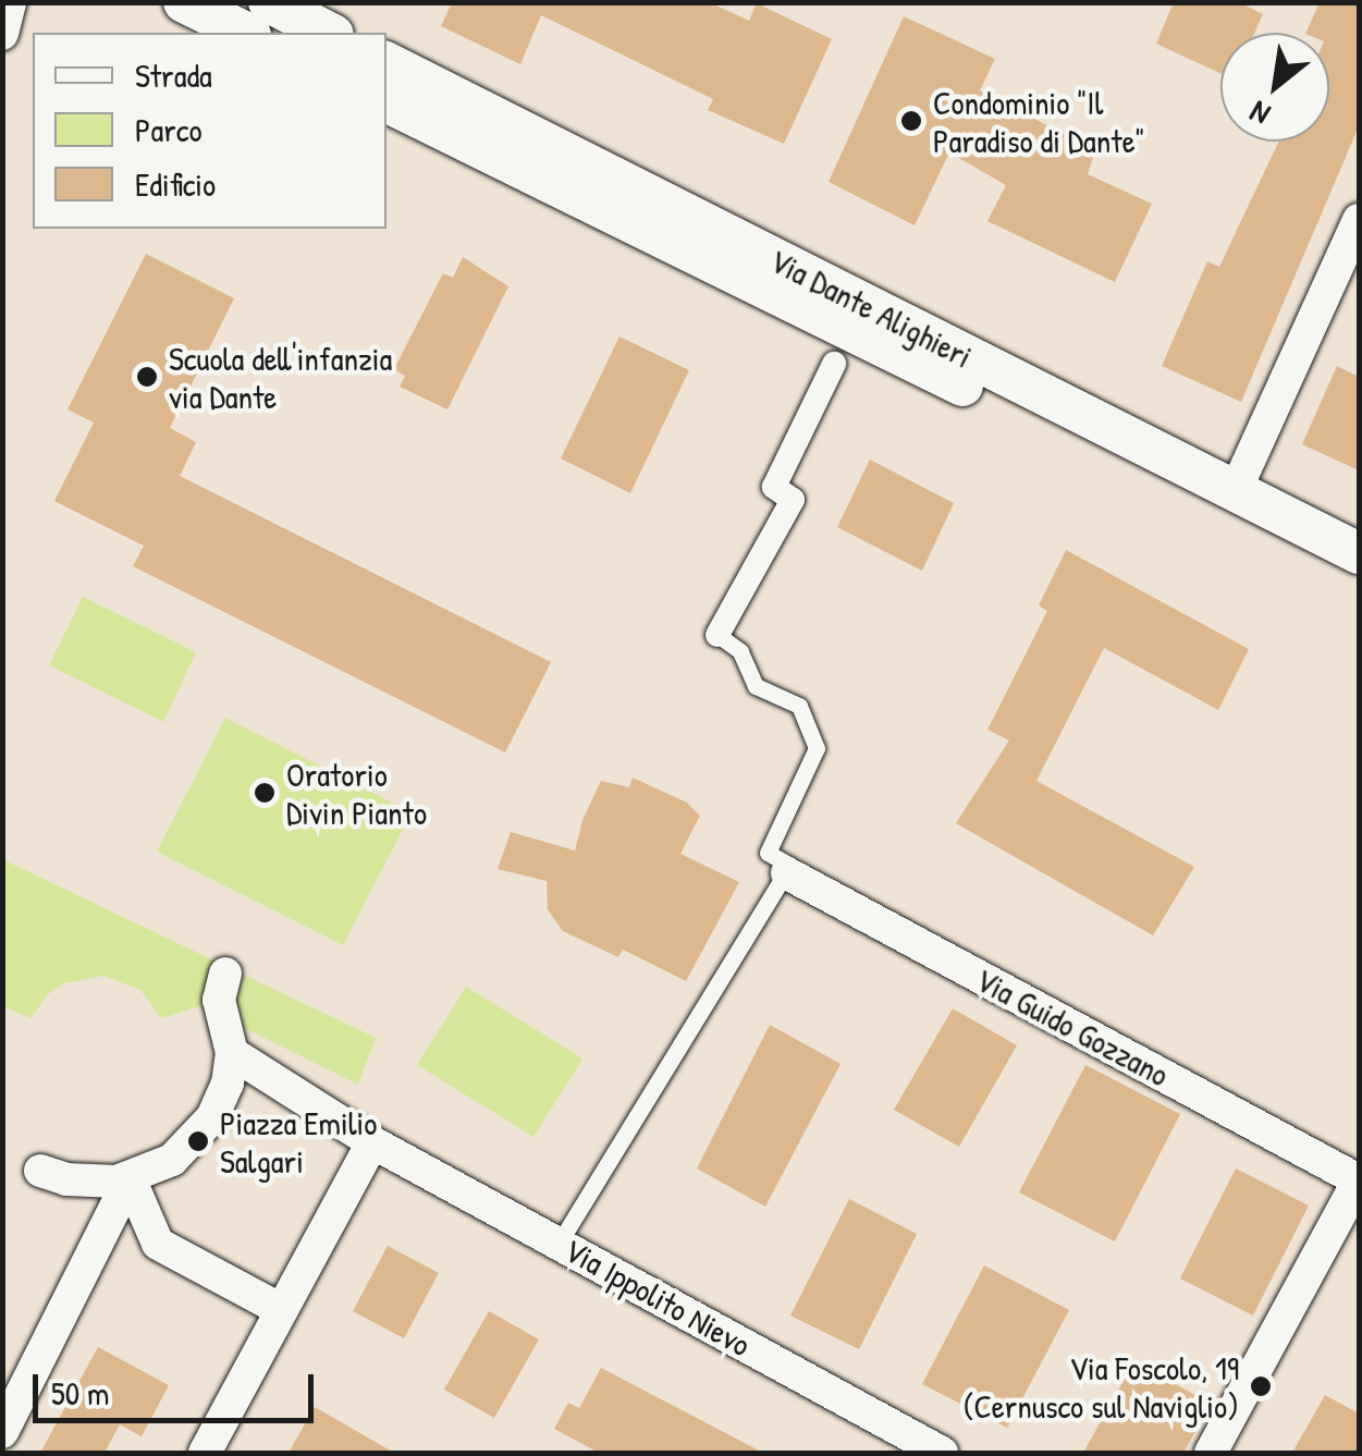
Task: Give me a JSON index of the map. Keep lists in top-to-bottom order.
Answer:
{
  "streets": {
    "street": ["Via Dante Alighieri", "Via Guido Gozzano", "Via Ippolito Nievo"]
  },
  "places": [
    "Condominio \"Il Paradiso di Dante\"",
    "Scuola dell'infanzia via Dante",
    "Oratorio Divin Pianto",
    "Piazza Emilio Salgari",
    "Via Foscolo, 19 (Cernusco sul Naviglio)"
  ],
  "legend": ["Strada", "Parco", "Edificio"],
  "scale_bar": "50 m",
  "north": "bottom left"
}
